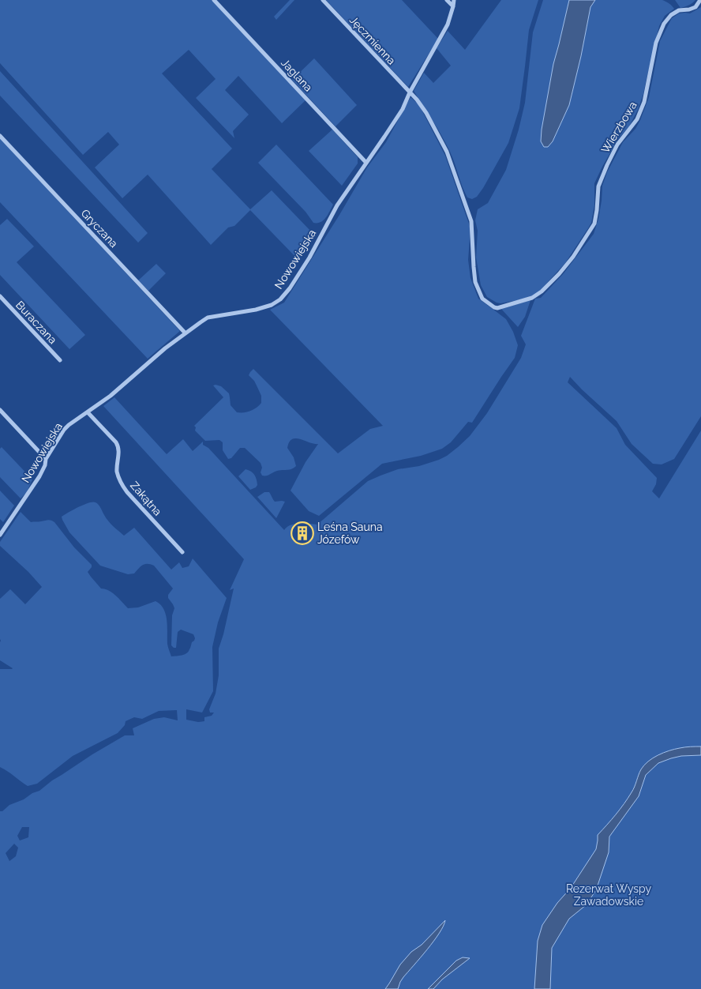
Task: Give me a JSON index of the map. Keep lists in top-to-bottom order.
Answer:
{
  "streets": {
    "street": [
      "Jęczmienna",
      "Jaglana",
      "Wierzbowa",
      "Gryczana",
      "Nowowiejska",
      "Buraczana",
      "Zakątna"
    ]
  },
  "crossings": [
    ["Jęczmienna", "Wierzbowa"],
    ["Jęczmienna", "Nowowiejska"],
    ["Jaglana", "Nowowiejska"],
    ["Gryczana", "Nowowiejska"],
    ["Nowowiejska", "Zakątna"]
  ],
  "parks": ["Rezerwat Wyspy Zawadowskie"],
  "places": {
    "building": ["Leśna Sauna Józefów"]
  }
}
